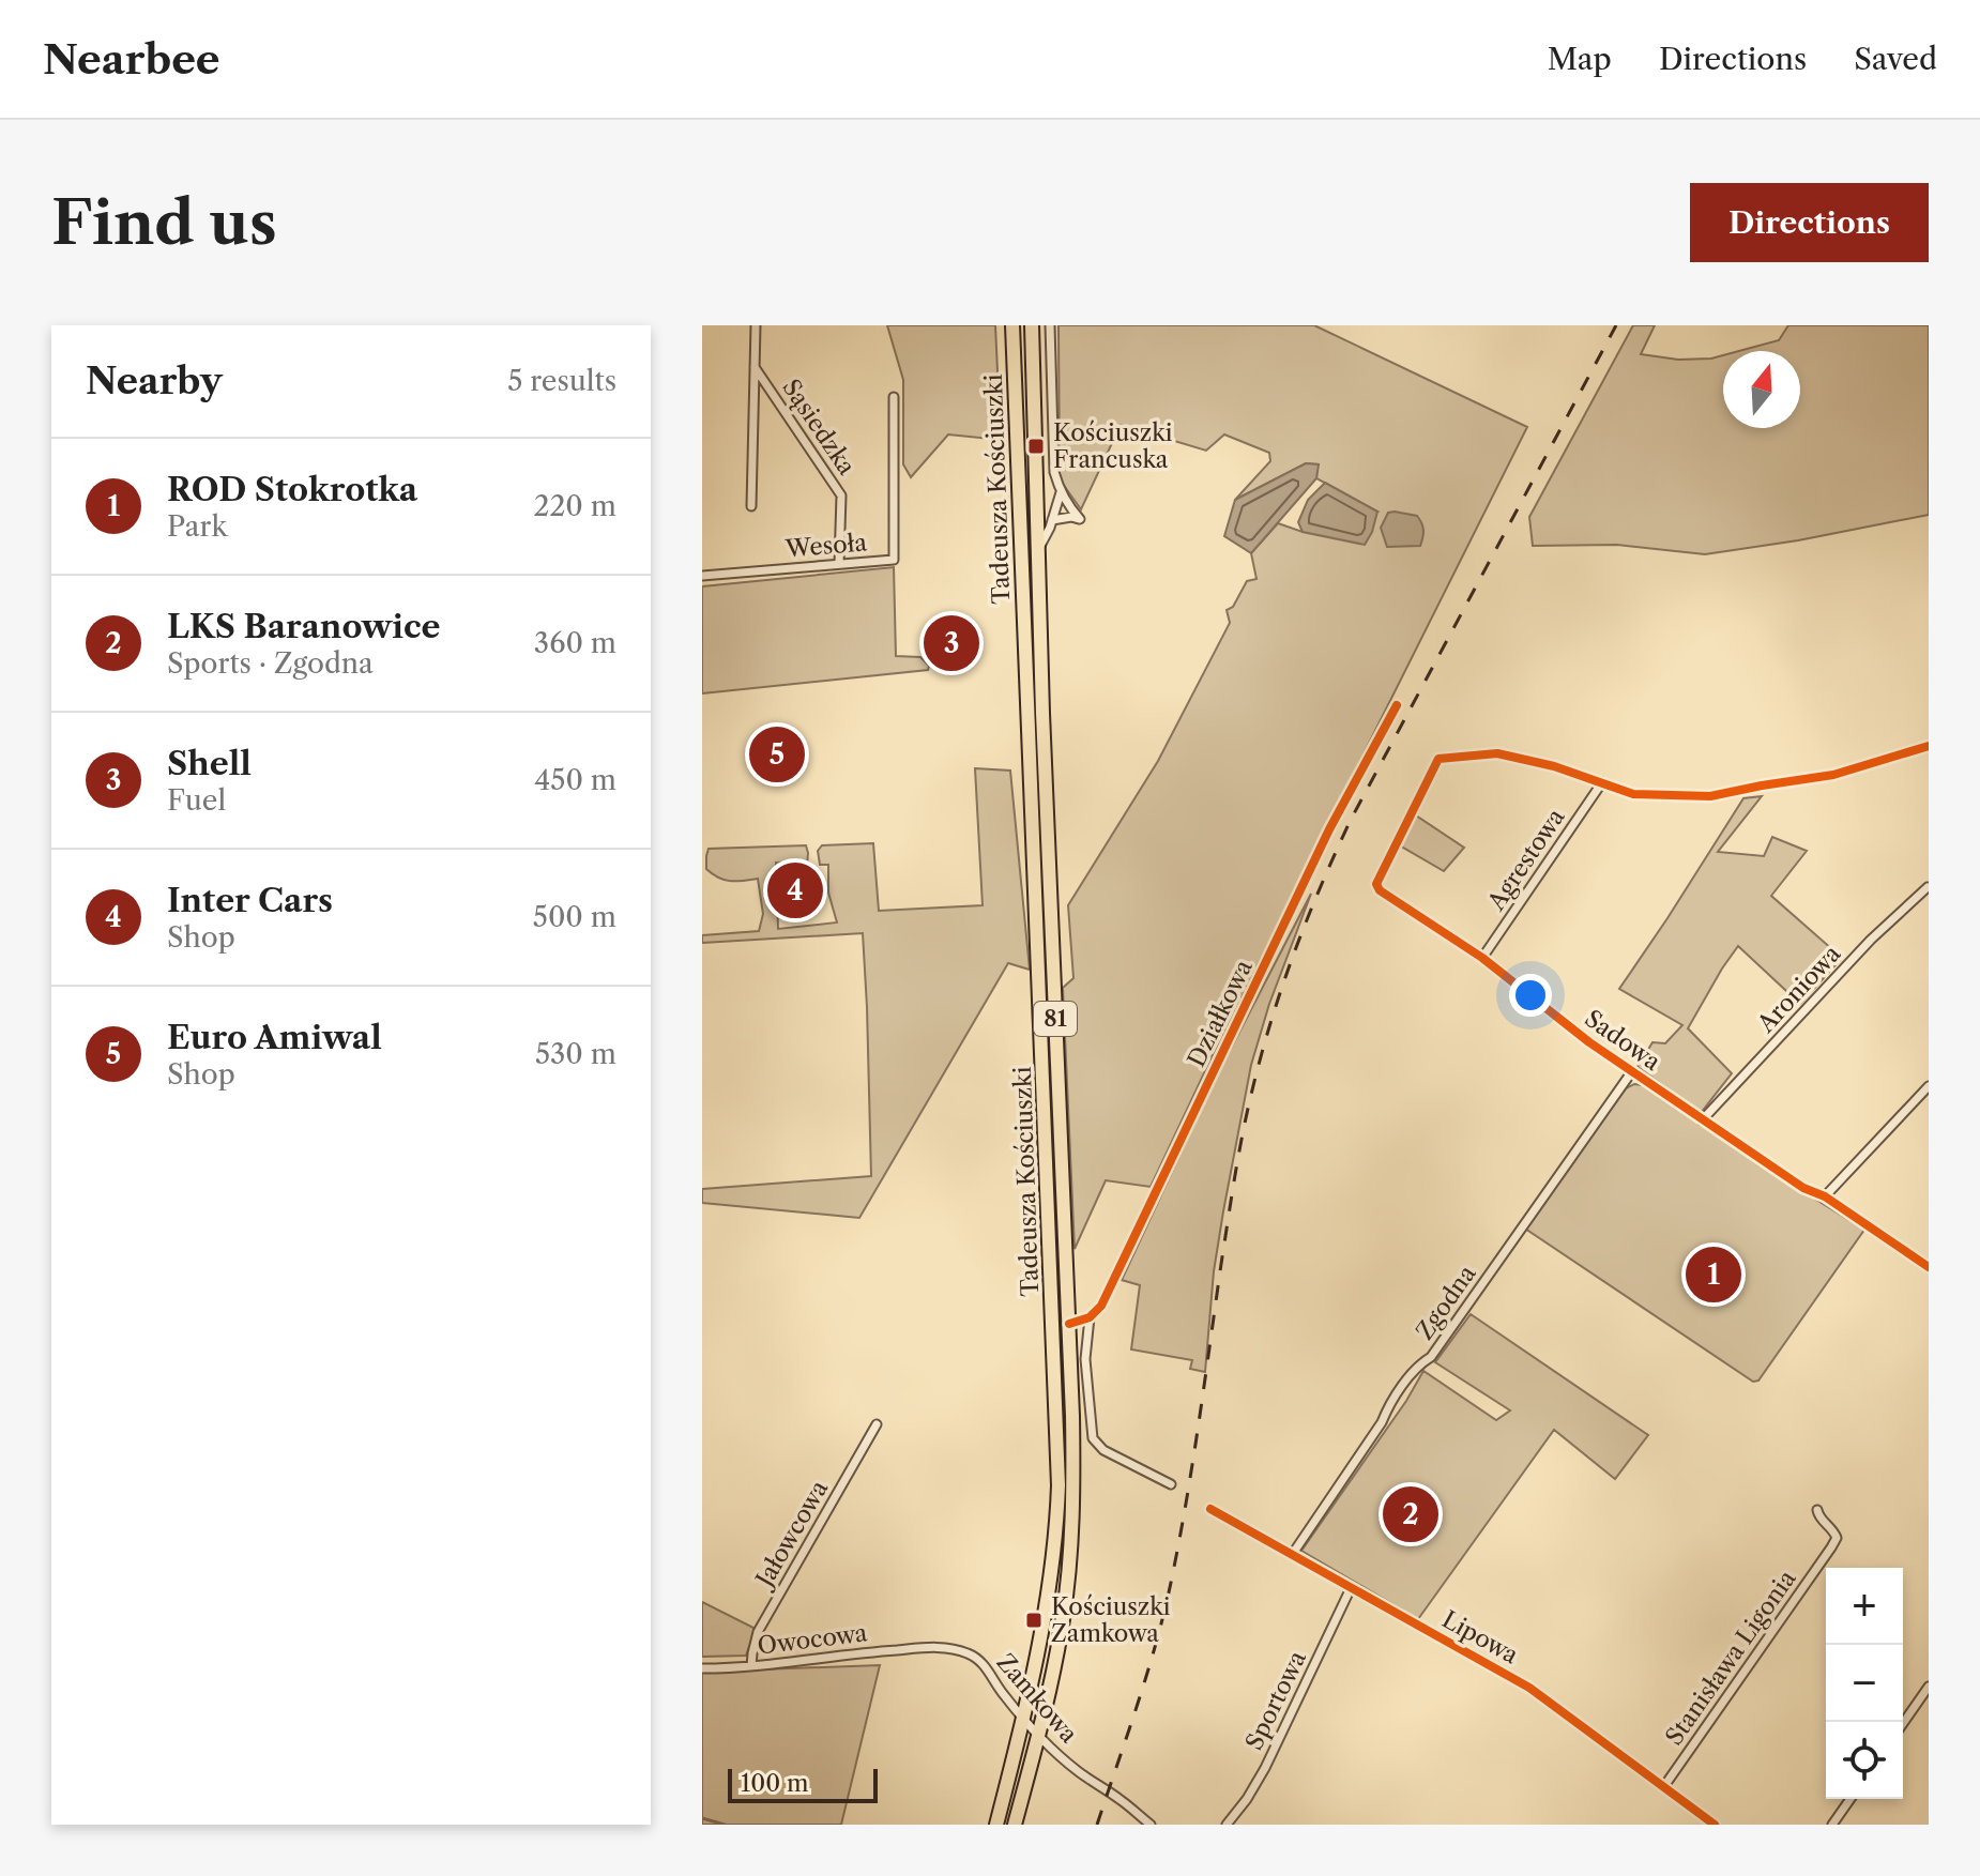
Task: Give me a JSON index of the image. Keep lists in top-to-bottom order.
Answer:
{
  "streets": {
    "main road": ["Tadeusza Kościuszki", "81"],
    "street": [
      "Sąsiedzka",
      "Wesoła",
      "Agrestowa",
      "Aroniowa",
      "Działkowa",
      "Sadowa",
      "Zgodna",
      "Jałowcowa",
      "Lipowa",
      "Owocowa",
      "Stanisława Ligonia",
      "Zamkowa",
      "Sportowa"
    ]
  },
  "crossings": [
    ["Sąsiedzka", "Wesoła"],
    ["Tadeusza Kościuszki", "Zamkowa"],
    ["Agrestowa", "Sadowa"],
    ["Aroniowa", "Sadowa"],
    ["Sadowa", "Zgodna"],
    ["Zgodna", "Lipowa"],
    ["Jałowcowa", "Owocowa"],
    ["Lipowa", "Stanisława Ligonia"],
    ["Lipowa", "Sportowa"],
    ["Owocowa", "Zamkowa"]
  ],
  "places": {
    "transit": ["Kościuszki Francuska", "Kościuszki Zamkowa"]
  },
  "scale_bar": "100 m",
  "north": "top",
  "page": {
    "header": "Nearbee",
    "nav": ["Map", "Directions", "Saved"],
    "buttons": "Directions",
    "title": "Find us",
    "heading": ["Nearby", "5 results"],
    "list": [
      {
        "mark": "1",
        "name": "ROD Stokrotka",
        "note": "Park",
        "value": "220 m"
      },
      {
        "mark": "2",
        "name": "LKS Baranowice",
        "note": "Sports · Zgodna",
        "value": "360 m"
      },
      {
        "mark": "3",
        "name": "Shell",
        "note": "Fuel",
        "value": "450 m"
      },
      {
        "mark": "4",
        "name": "Inter Cars",
        "note": "Shop",
        "value": "500 m"
      },
      {
        "mark": "5",
        "name": "Euro Amiwal",
        "note": "Shop",
        "value": "530 m"
      }
    ],
    "pins": [
      "3",
      "5",
      "4",
      "1",
      "2"
    ],
    "map_buttons": ["+", "−"],
    "scale": "100 m"
  }
}
